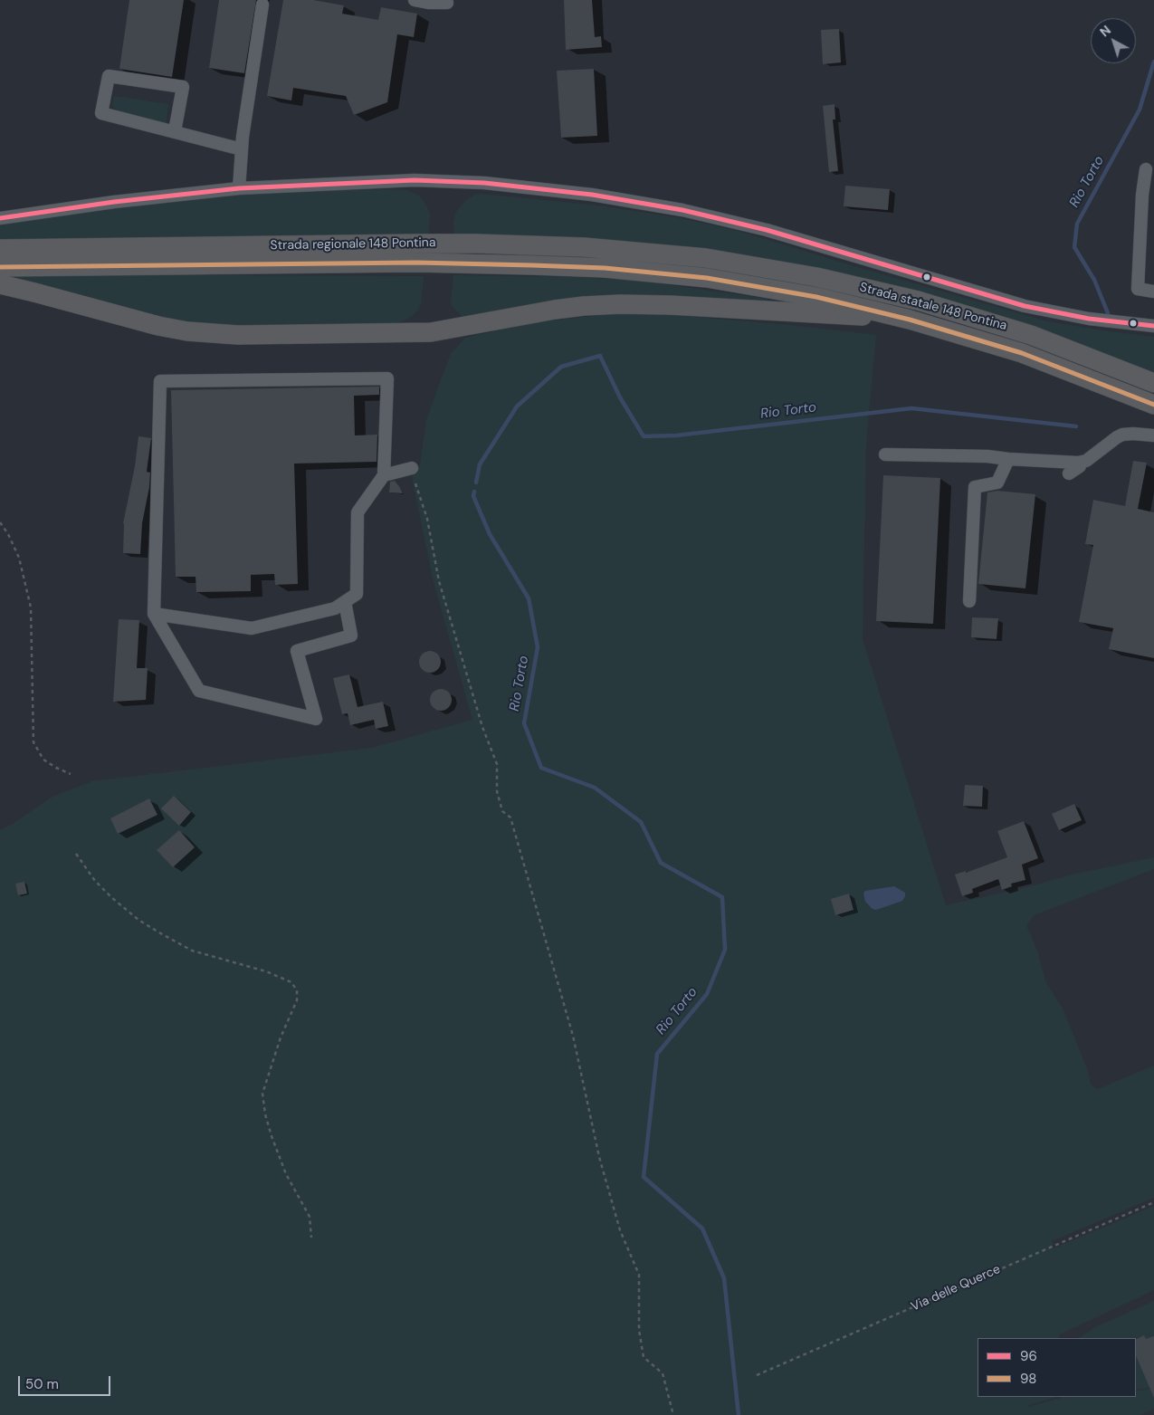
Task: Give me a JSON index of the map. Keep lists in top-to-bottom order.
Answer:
{
  "streets": {
    "highway": ["Strada regionale 148 Pontina", "Strada statale 148 Pontina"],
    "path": ["Via delle Querce"]
  },
  "crossings": [
    ["Strada regionale 148 Pontina", "Strada statale 148 Pontina"]
  ],
  "water": ["Rio Torto"],
  "lines": ["transit line 96", "transit line 98"],
  "legend": ["96", "98"],
  "scale_bar": "50 m",
  "north": "top left"
}
